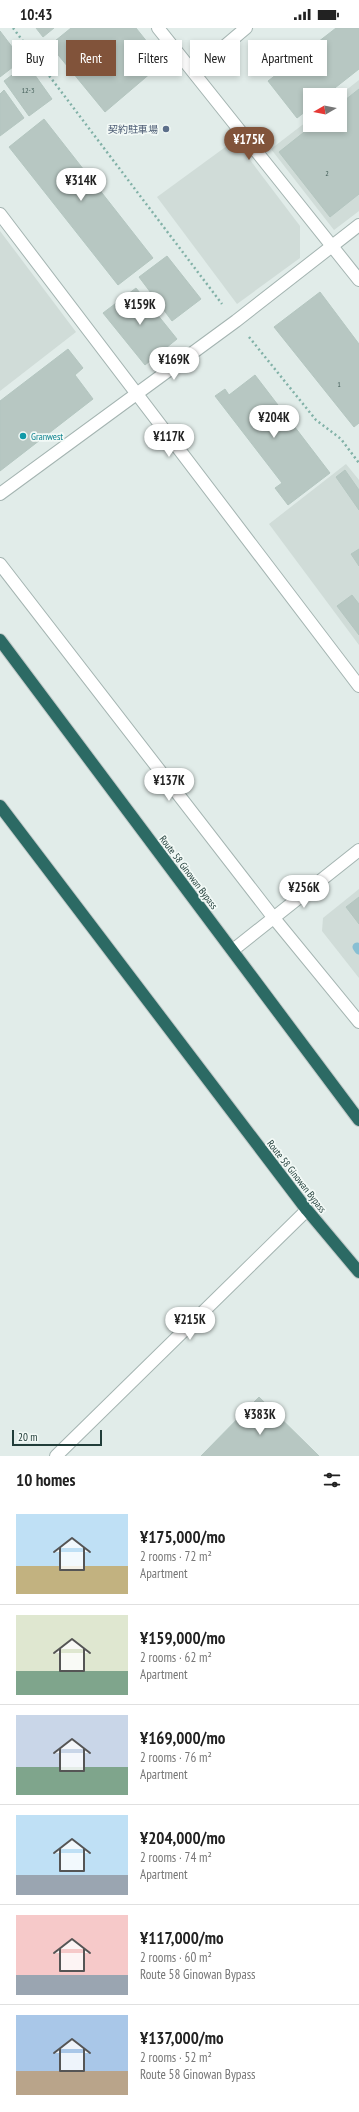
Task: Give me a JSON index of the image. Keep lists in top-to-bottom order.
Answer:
{
  "streets": {
    "highway": ["Route 58 Ginowan Bypass"]
  },
  "places": ["契約駐車場", "Granwest"],
  "house_numbers": ["12-3", "2", "1"],
  "scale_bar": "20 m",
  "north": "left",
  "page": {
    "status": "10:43",
    "chip": [
      "Buy",
      "Rent",
      "Filters",
      "New",
      "Apartment"
    ],
    "price": [
      "¥175K",
      "¥314K",
      "¥159K",
      "¥169K",
      "¥204K",
      "¥117K",
      "¥137K",
      "¥256K",
      "¥215K",
      "¥383K"
    ],
    "scale": "20 m",
    "heading": "10 homes",
    "list": [
      {
        "name": "¥175,000/mo",
        "note": "2 rooms · 72 m² · Apartment"
      },
      {
        "name": "¥159,000/mo",
        "note": "2 rooms · 62 m² · Apartment"
      },
      {
        "name": "¥169,000/mo",
        "note": "2 rooms · 76 m² · Apartment"
      },
      {
        "name": "¥204,000/mo",
        "note": "2 rooms · 74 m² · Apartment"
      },
      {
        "name": "¥117,000/mo",
        "note": "2 rooms · 60 m² · Route 58 Ginowan Bypass"
      },
      {
        "name": "¥137,000/mo",
        "note": "2 rooms · 52 m² · Route 58 Ginowan Bypass"
      }
    ]
  }
}
